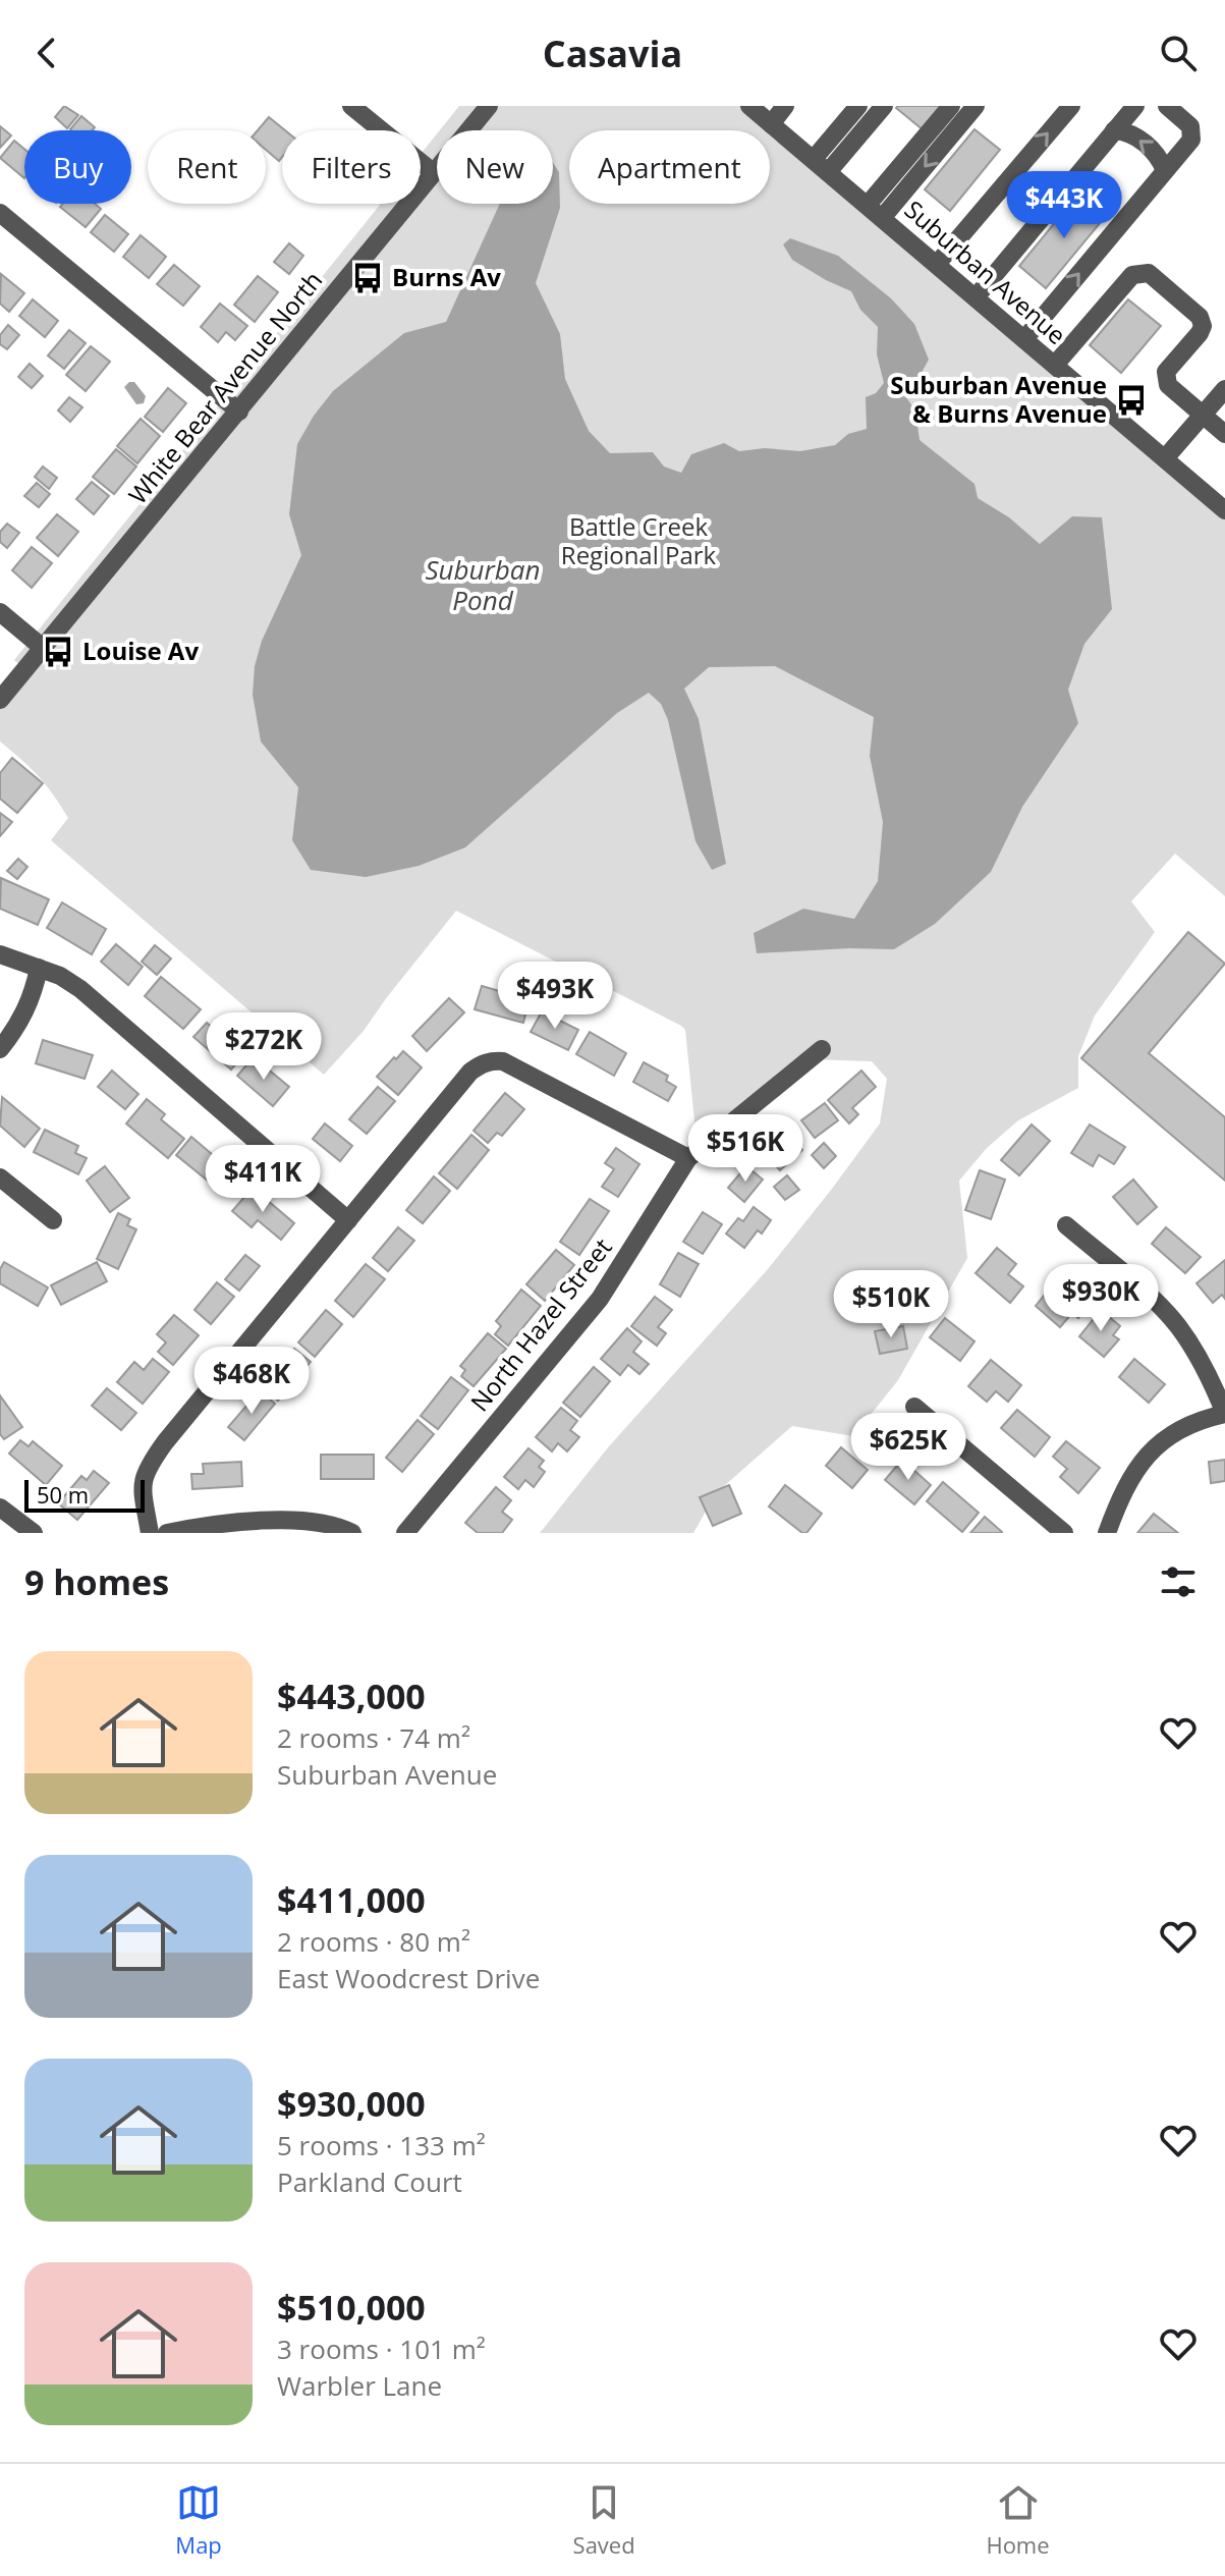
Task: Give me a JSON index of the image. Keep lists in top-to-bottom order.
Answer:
{
  "streets": {
    "street": ["Suburban Avenue", "White Bear Avenue North", "North Hazel Street"]
  },
  "water": ["Suburban Pond"],
  "parks": ["Battle Creek Regional Park"],
  "places": {
    "bus stop": ["Burns Av", "Suburban Avenue & Burns Avenue", "Louise Av"]
  },
  "scale_bar": "50 m",
  "page": {
    "header": "Casavia",
    "chip": [
      "Buy",
      "Rent",
      "Filters",
      "New",
      "Apartment"
    ],
    "price": [
      "$443K",
      "$493K",
      "$272K",
      "$516K",
      "$411K",
      "$930K",
      "$510K",
      "$468K",
      "$625K"
    ],
    "scale": "50 m",
    "heading": "9 homes",
    "list": [
      {
        "name": "$443,000",
        "note": "2 rooms · 74 m² · Suburban Avenue"
      },
      {
        "name": "$411,000",
        "note": "2 rooms · 80 m² · East Woodcrest Drive"
      },
      {
        "name": "$930,000",
        "note": "5 rooms · 133 m² · Parkland Court"
      },
      {
        "name": "$510,000",
        "note": "3 rooms · 101 m² · Warbler Lane"
      }
    ],
    "tabs": ["Map", "Saved", "Home"]
  }
}
